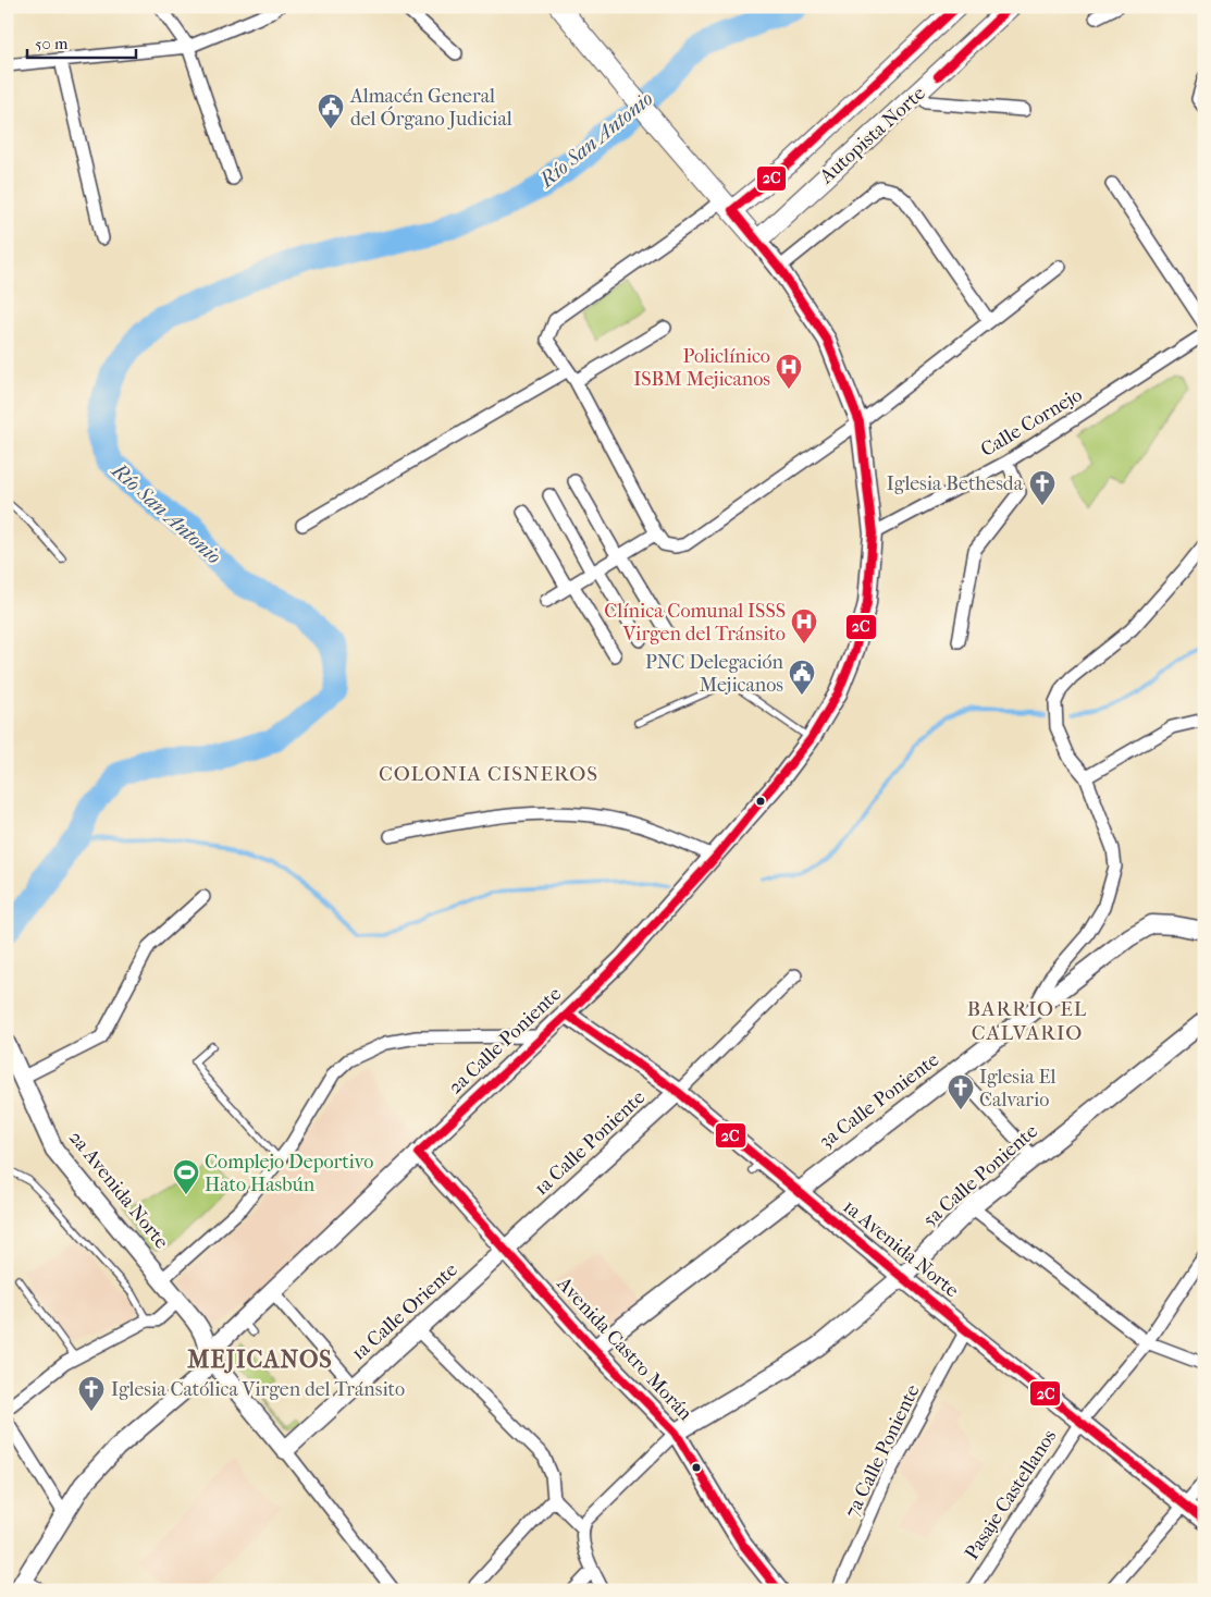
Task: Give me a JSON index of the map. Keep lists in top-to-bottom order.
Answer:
{
  "streets": {
    "main road": [
      "Autopista Norte",
      "2a Calle Poniente",
      "3a Calle Poniente",
      "1a Calle Poniente",
      "5a Calle Poniente",
      "2a Avenida Norte",
      "1a Avenida Norte",
      "1a Calle Oriente",
      "Avenida Castro Morán"
    ],
    "street": ["Calle Cornejo", "7a Calle Poniente", "Pasaje Castellanos"]
  },
  "crossings": [
    ["Autopista Norte", "2a Calle Poniente"],
    ["Calle Cornejo", "2a Calle Poniente"],
    ["2a Calle Poniente", "2a Avenida Norte"],
    ["2a Calle Poniente", "1a Avenida Norte"],
    ["2a Calle Poniente", "Avenida Castro Morán"],
    ["3a Calle Poniente", "1a Avenida Norte"],
    ["3a Calle Poniente", "Avenida Castro Morán"],
    ["1a Calle Poniente", "1a Avenida Norte"],
    ["1a Calle Poniente", "1a Calle Oriente"],
    ["1a Calle Poniente", "Avenida Castro Morán"],
    ["5a Calle Poniente", "1a Avenida Norte"],
    ["5a Calle Poniente", "Avenida Castro Morán"],
    ["1a Avenida Norte", "7a Calle Poniente"],
    ["1a Avenida Norte", "Pasaje Castellanos"],
    ["1a Calle Oriente", "Avenida Castro Morán"]
  ],
  "districts": ["COLONIA CISNEROS", "BARRIO EL CALVARIO", "MEJICANOS"],
  "water": ["Río San Antonio"],
  "places": {
    "public building": ["Almacén General del Órgano Judicial", "PNC Delegación Mejicanos"],
    "hospital": ["Policlínico ISBM Mejicanos", "Clínica Comunal ISSS Virgen del Tránsito"],
    "church": ["Iglesia Bethesda", "Iglesia El Calvario", "Iglesia Católica Virgen del Tránsito"],
    "sports": ["Complejo Deportivo Hato Hasbún"]
  },
  "lines": ["transit line 2C"],
  "scale_bar": "50 m"
}
